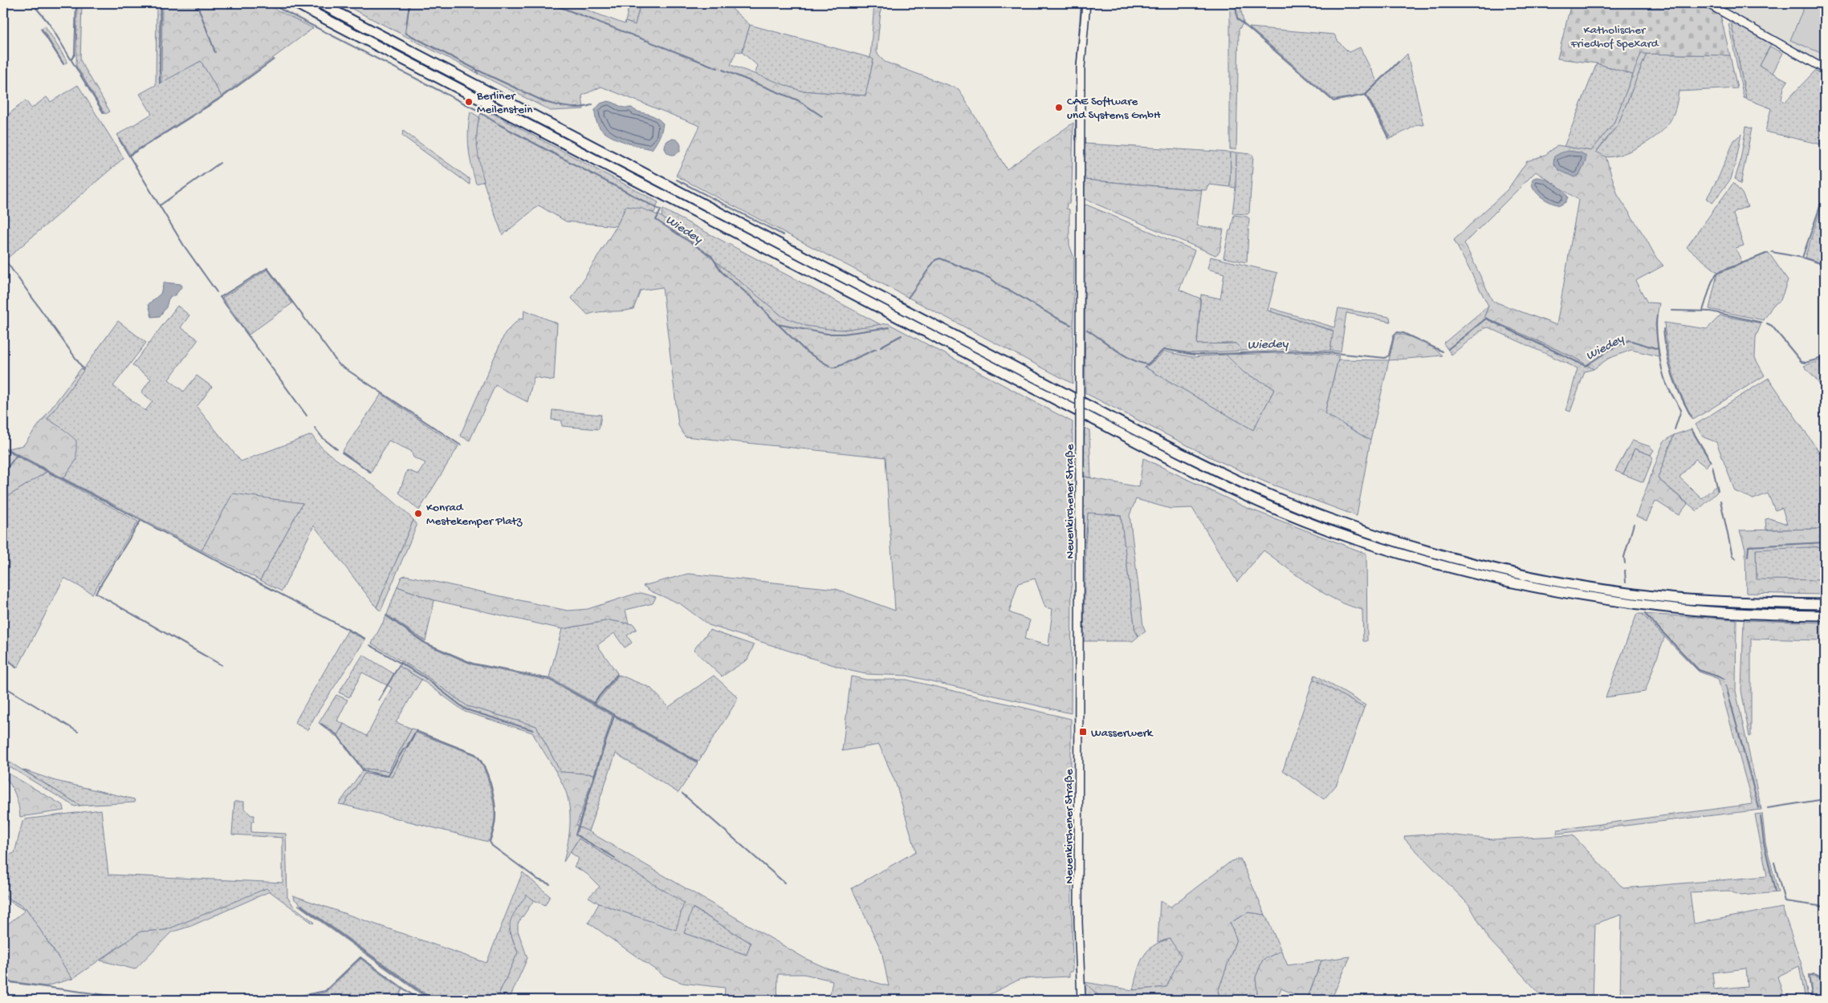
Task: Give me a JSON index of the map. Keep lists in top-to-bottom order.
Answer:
{
  "streets": {
    "main road": ["Neuenkirchener Straße"]
  },
  "water": ["Wiedey"],
  "parks": ["Katholischer Friedhof Spexard"],
  "places": {
    "other": ["Berliner Meilenstein", "CAE Software und Systems GmbH", "Konrad Mestekemper Platz"],
    "transit": ["Wasserwerk"]
  }
}
